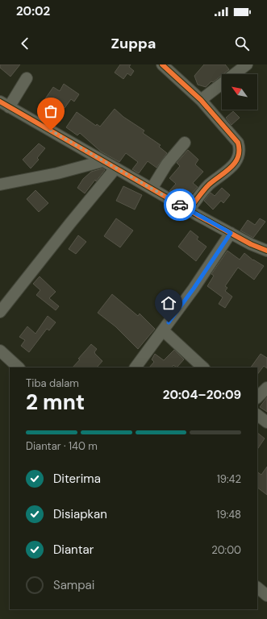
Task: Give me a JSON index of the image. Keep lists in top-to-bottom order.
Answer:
{
  "north": "top left",
  "page": {
    "status": "20:02",
    "header": "Zuppa",
    "heading": ["2 mnt", "Tiba dalam", "20:04–20:09"],
    "bar": "Diantar · 140 m",
    "list": [
      ["Diterima", "19:42"],
      ["Disiapkan", "19:48"],
      ["Diantar", "20:00"],
      "Sampai"
    ]
  }
}
